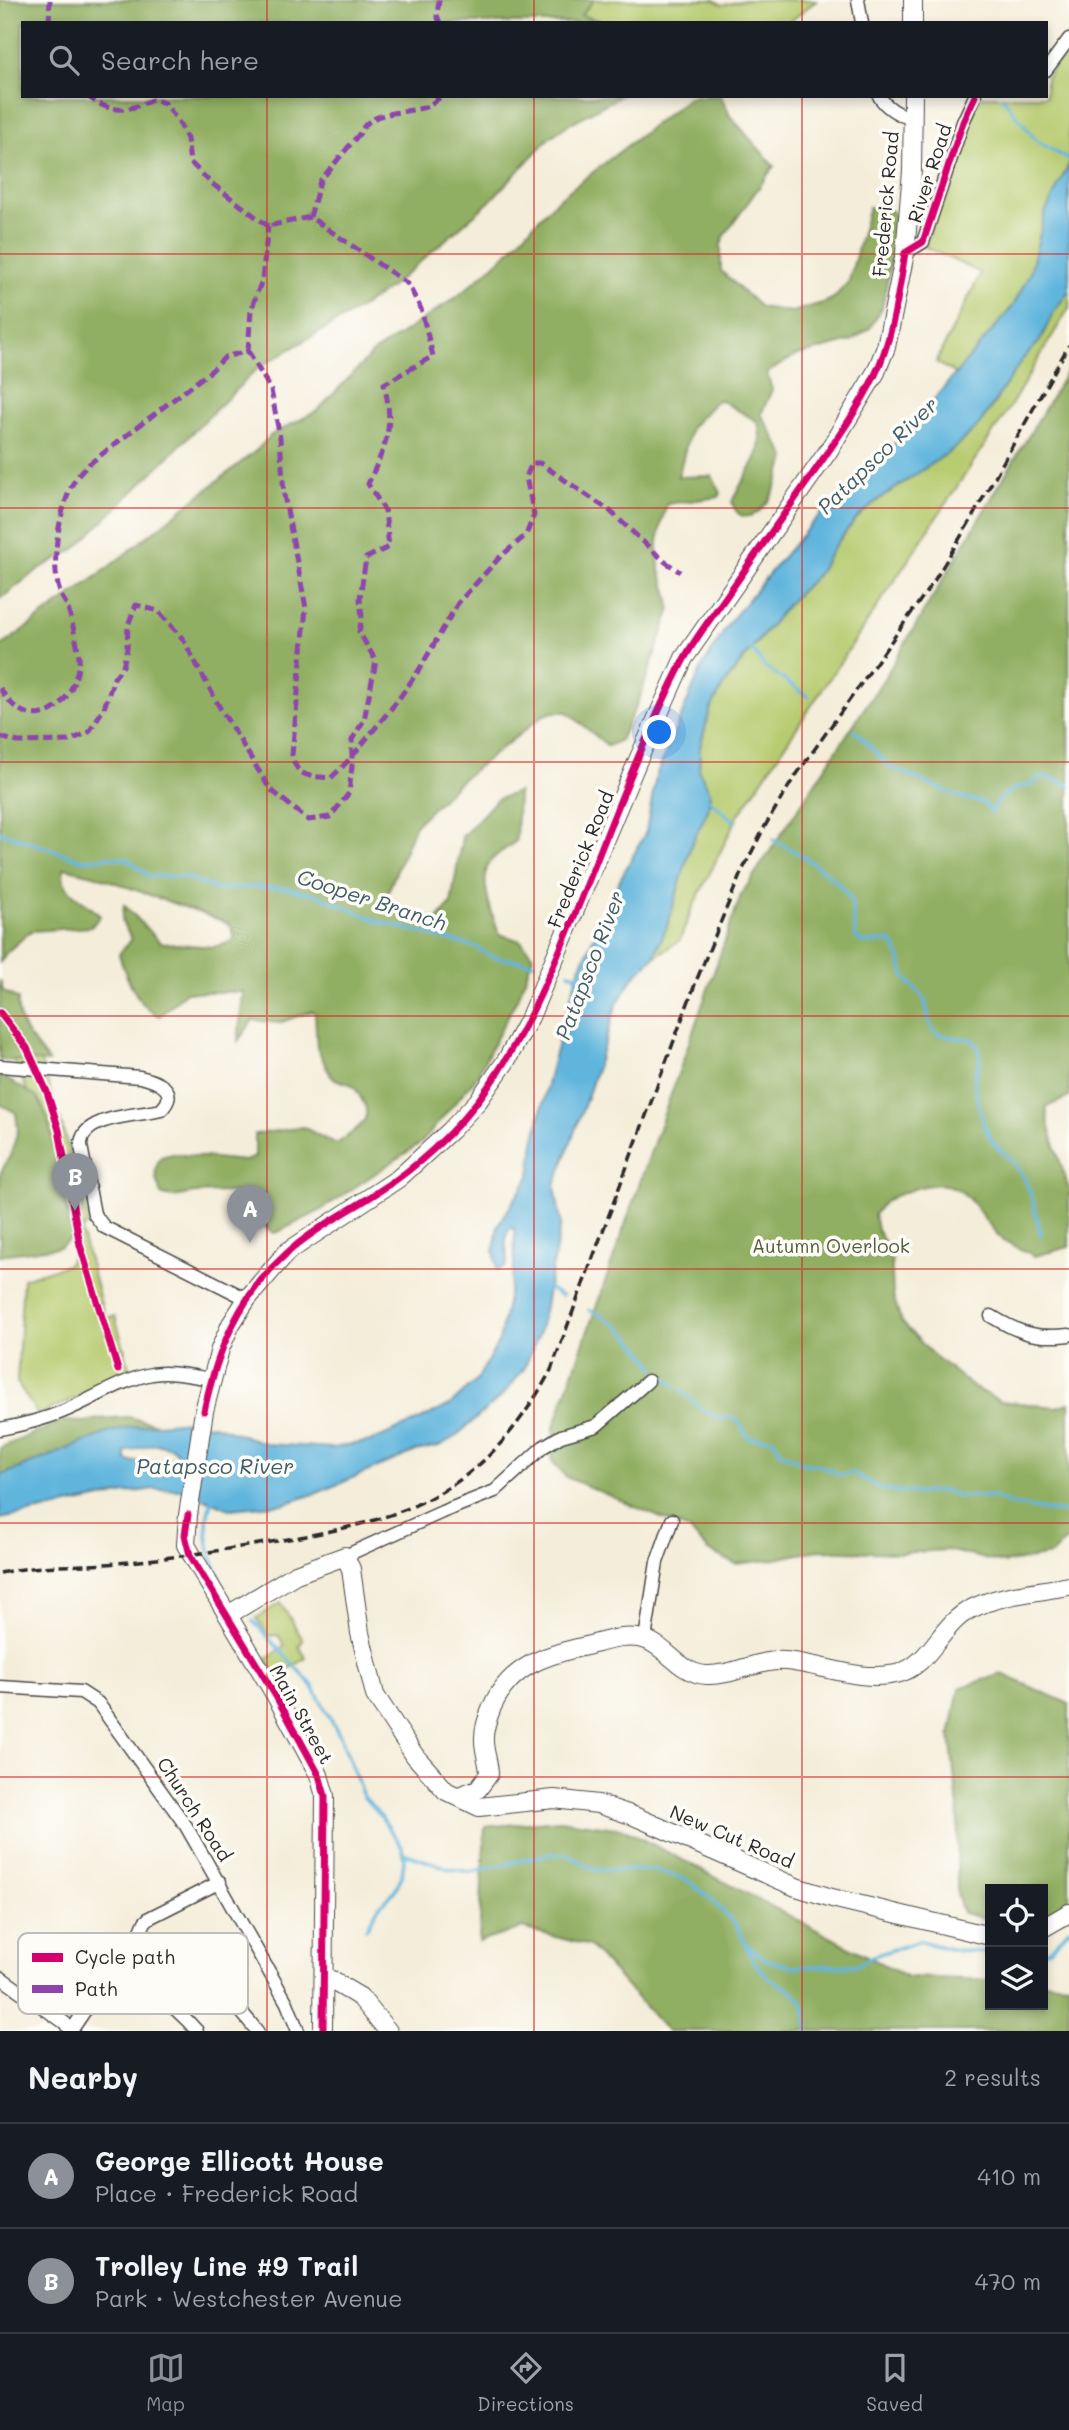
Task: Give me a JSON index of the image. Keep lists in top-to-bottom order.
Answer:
{
  "streets": {
    "main road": ["Frederick Road", "Main Street", "New Cut Road"],
    "street": ["River Road", "Church Road"]
  },
  "crossings": [
    ["River Road", "Frederick Road"],
    ["Frederick Road", "Main Street"]
  ],
  "water": ["Patapsco River", "Cooper Branch"],
  "parks": ["Autumn Overlook"],
  "legend": ["Cycle path", "Path"],
  "page": {
    "search": "Search here",
    "pins": ["B", "A"],
    "heading": ["Nearby", "2 results"],
    "list": [
      {
        "mark": "A",
        "name": "George Ellicott House",
        "note": "Place · Frederick Road",
        "value": "410 m"
      },
      {
        "mark": "B",
        "name": "Trolley Line #9 Trail",
        "note": "Park · Westchester Avenue",
        "value": "470 m"
      }
    ],
    "nav": ["Map", "Directions", "Saved"]
  }
}
